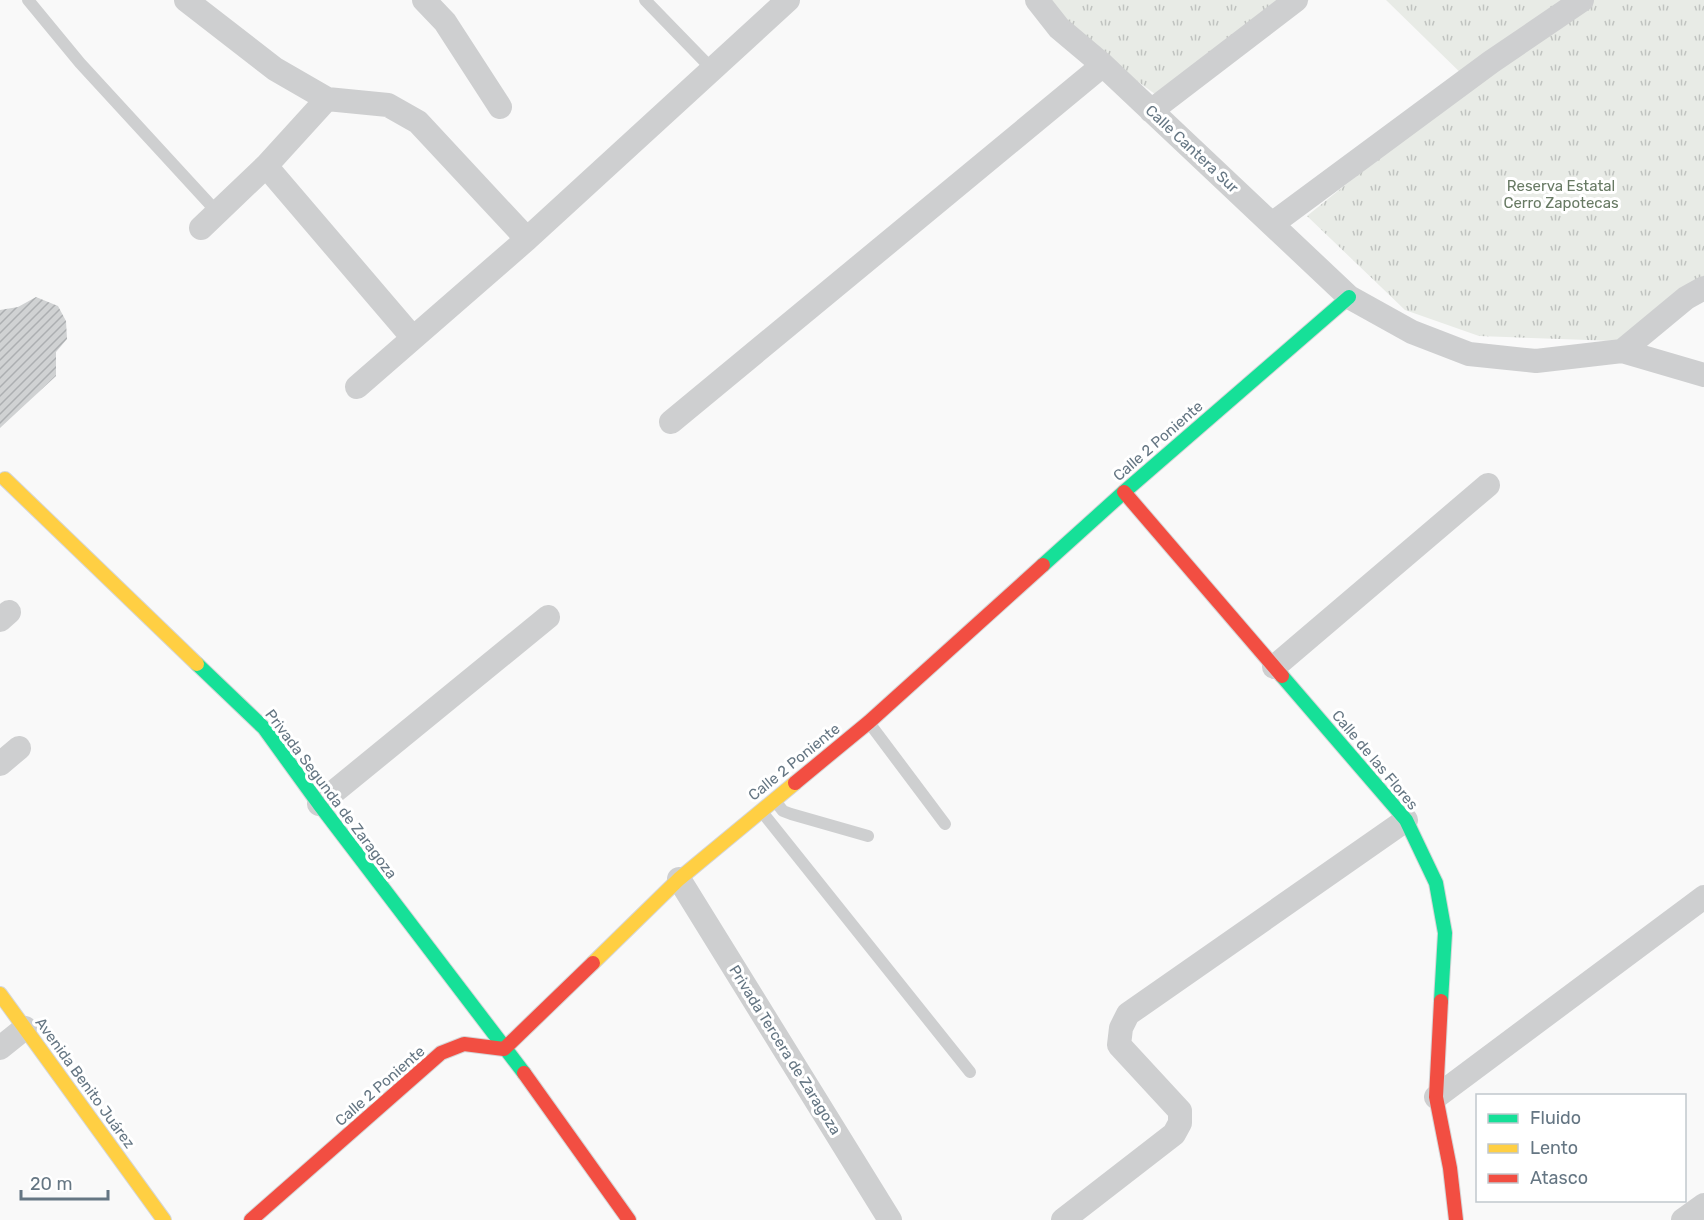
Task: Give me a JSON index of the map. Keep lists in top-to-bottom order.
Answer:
{
  "streets": {
    "street": [
      "Calle Cantera Sur",
      "Calle 2 Poniente",
      "Calle de las Flores",
      "Privada Segunda de Zaragoza",
      "Privada Tercera de Zaragoza",
      "Avenida Benito Juárez"
    ]
  },
  "crossings": [
    ["Calle Cantera Sur", "Calle 2 Poniente"],
    ["Calle 2 Poniente", "Calle de las Flores"],
    ["Calle 2 Poniente", "Privada Segunda de Zaragoza"],
    ["Calle 2 Poniente", "Privada Tercera de Zaragoza"]
  ],
  "parks": ["Reserva Estatal Cerro Zapotecas"],
  "legend": ["Fluido", "Lento", "Atasco"],
  "scale_bar": "20 m"
}
